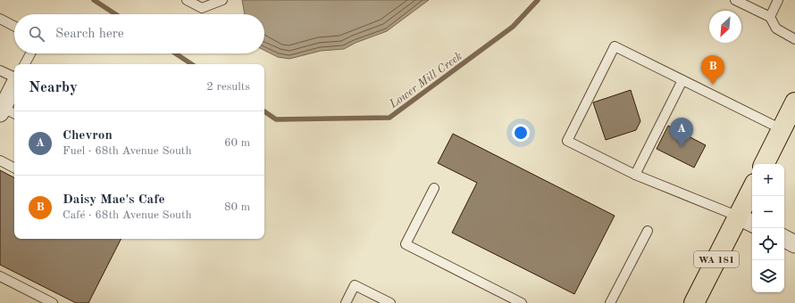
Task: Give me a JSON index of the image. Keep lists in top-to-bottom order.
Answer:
{
  "streets": {
    "main road": ["WA 181"]
  },
  "water": ["Lower Mill Creek"],
  "north": "bottom left",
  "page": {
    "search": "Search here",
    "pins": ["B", "A"],
    "heading": ["Nearby", "2 results"],
    "list": [
      {
        "mark": "A",
        "name": "Chevron",
        "note": "Fuel · 68th Avenue South",
        "value": "60 m"
      },
      {
        "mark": "B",
        "name": "Daisy Mae's Cafe",
        "note": "Café · 68th Avenue South",
        "value": "80 m"
      }
    ],
    "map_buttons": ["+", "−"]
  }
}
